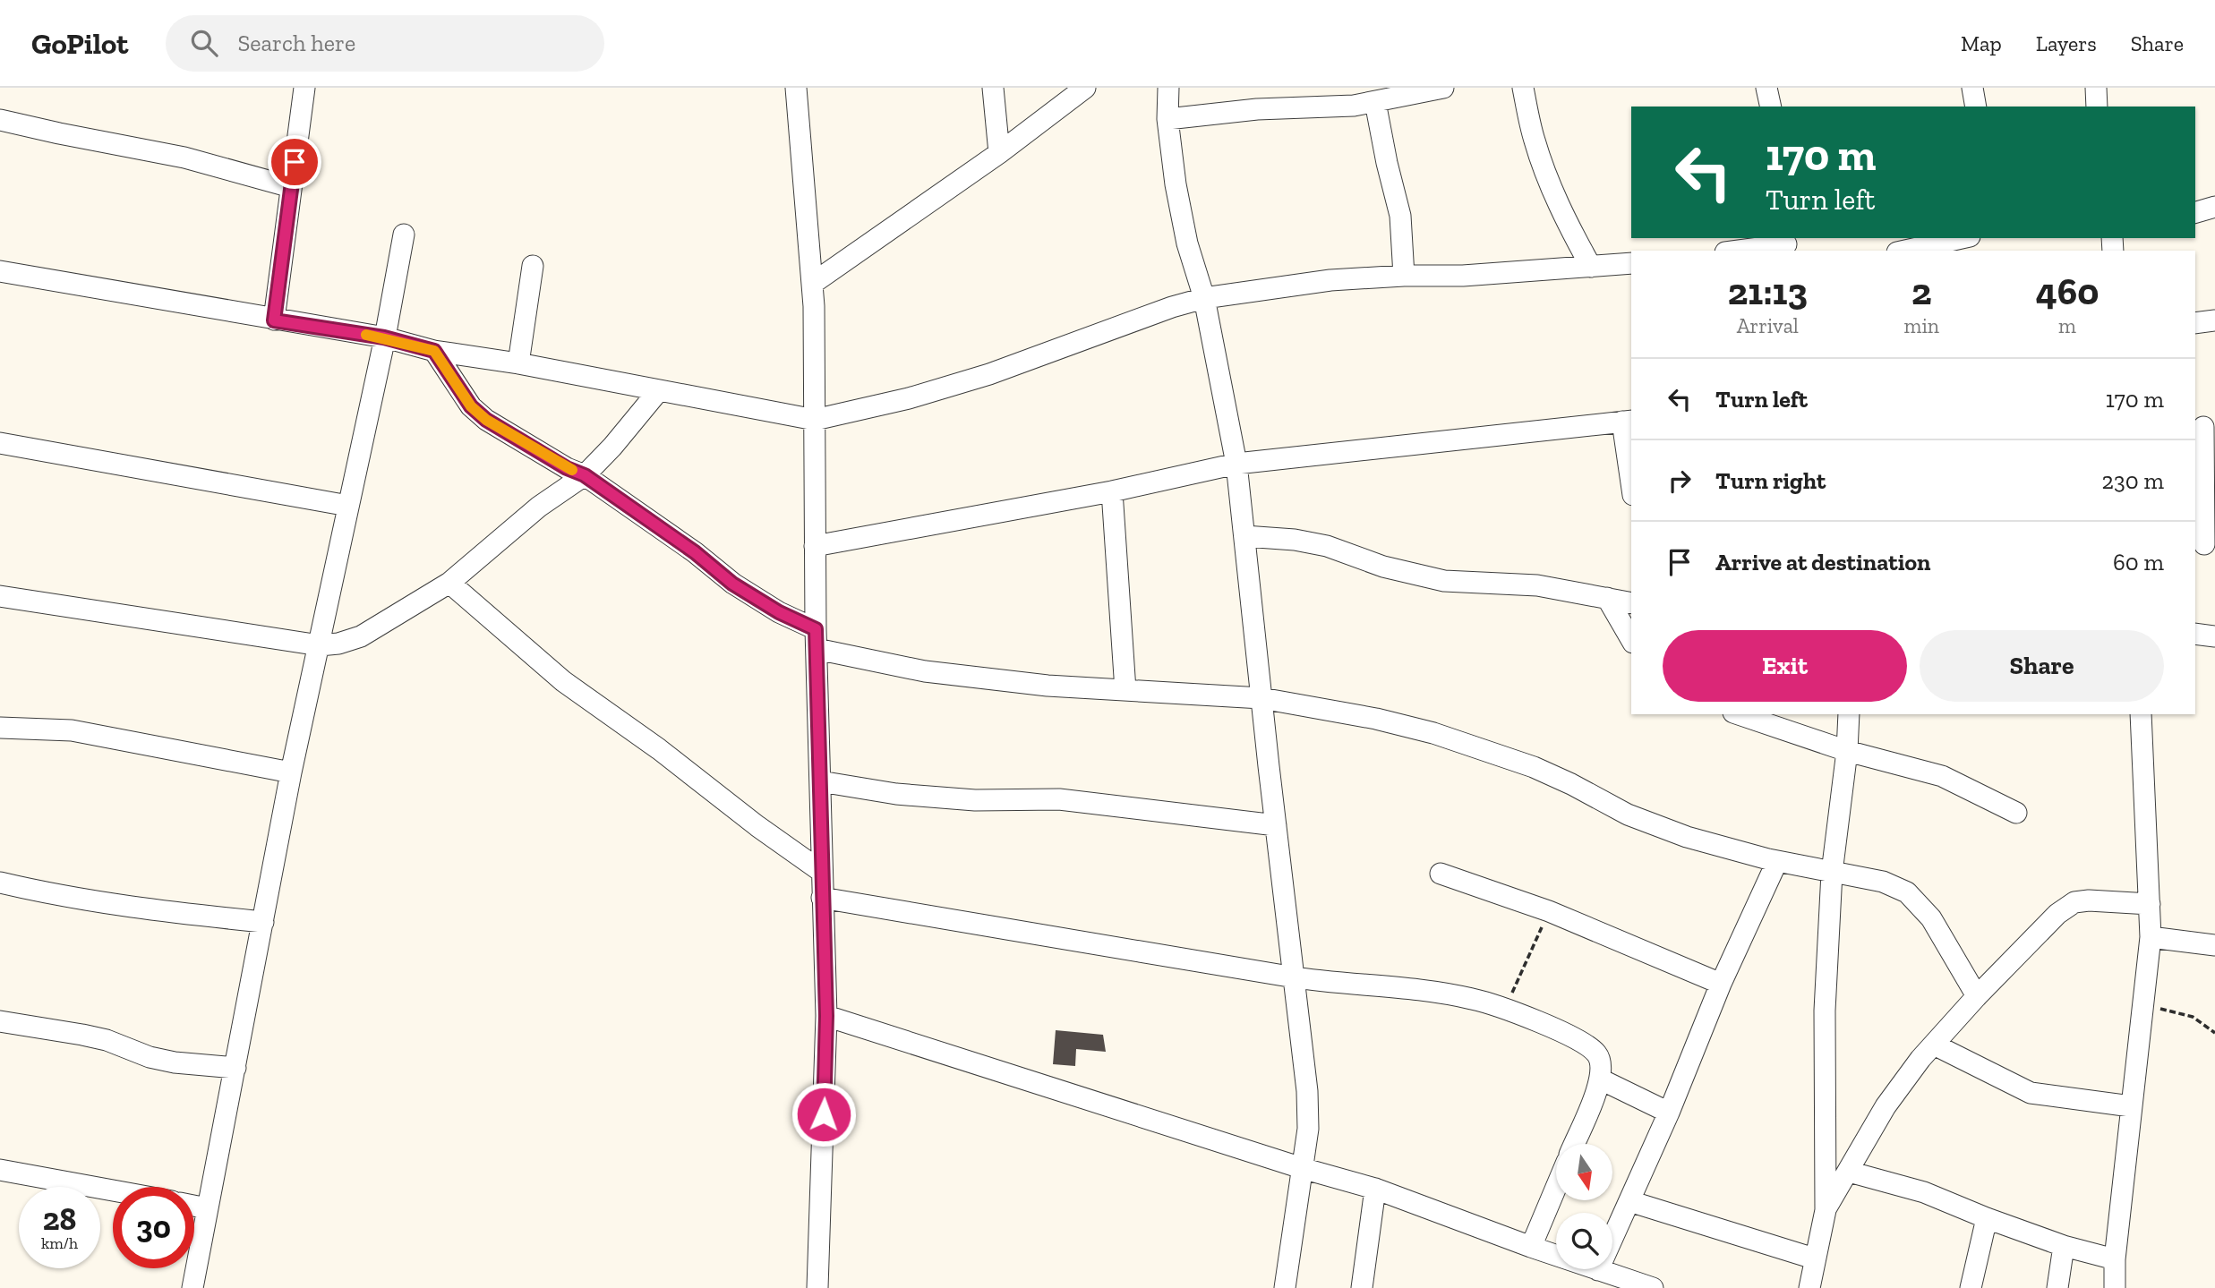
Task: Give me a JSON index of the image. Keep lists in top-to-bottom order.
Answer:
{
  "north": "bottom",
  "page": {
    "header": "GoPilot",
    "search": "Search here",
    "nav": ["Map", "Layers", "Share"],
    "turn": ["170 m", "Turn left"],
    "eta": [
      "21:13",
      "Arrival",
      "2",
      "min",
      "460",
      "m"
    ],
    "list": [
      {
        "name": "Turn left",
        "value": "170 m"
      },
      {
        "name": "Turn right",
        "value": "230 m"
      },
      {
        "name": "Arrive at destination",
        "value": "60 m"
      }
    ],
    "buttons": ["Exit", "Share"],
    "speed": "28 km/h",
    "limit": "30"
  }
}
